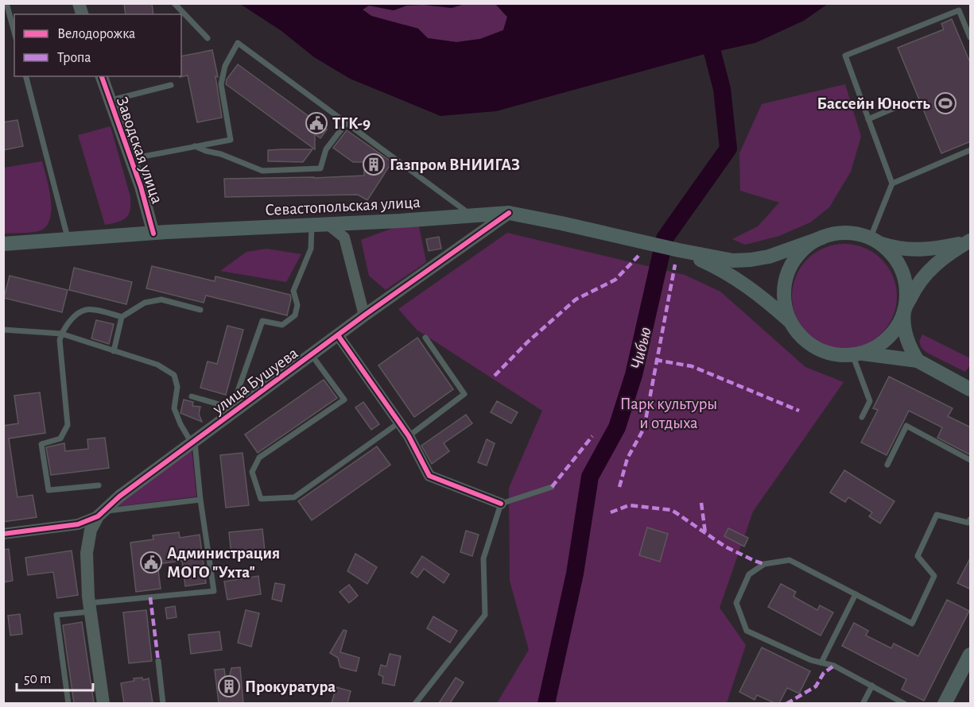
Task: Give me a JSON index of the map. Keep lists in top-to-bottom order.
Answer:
{
  "streets": {
    "main road": ["Севастопольская улица"],
    "street": ["Заводская улица", "улица Бушуева"]
  },
  "crossings": [
    ["Заводская улица", "Севастопольская улица"],
    ["Севастопольская улица", "улица Бушуева"]
  ],
  "water": ["Чибью"],
  "parks": ["Парк культуры и отдыха"],
  "places": {
    "sports": ["Бассейн Юность"],
    "public building": ["ТГК-9", "Администрация МОГО \"Ухта\""],
    "building": ["Газпром ВНИИГАЗ", "Прокуратура"]
  },
  "legend": ["Велодорожка", "Тропа"],
  "scale_bar": "50 m"
}
